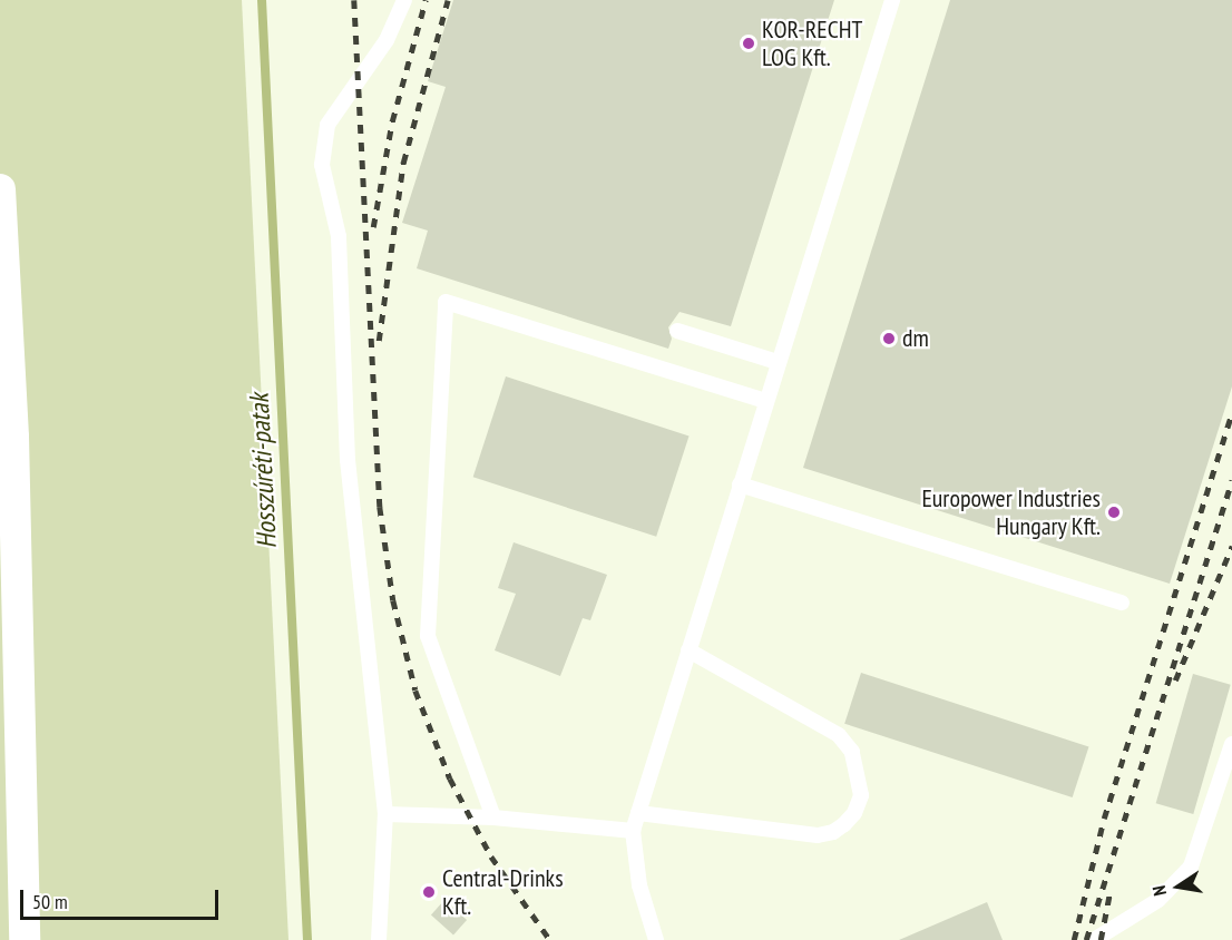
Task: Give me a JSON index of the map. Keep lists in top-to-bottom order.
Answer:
{
  "water": ["Hosszúréti-patak"],
  "places": [
    "KOR-RECHT LOG Kft.",
    "dm",
    "Europower Industries Hungary Kft.",
    "Central-Drinks Kft."
  ],
  "scale_bar": "50 m",
  "north": "left"
}
